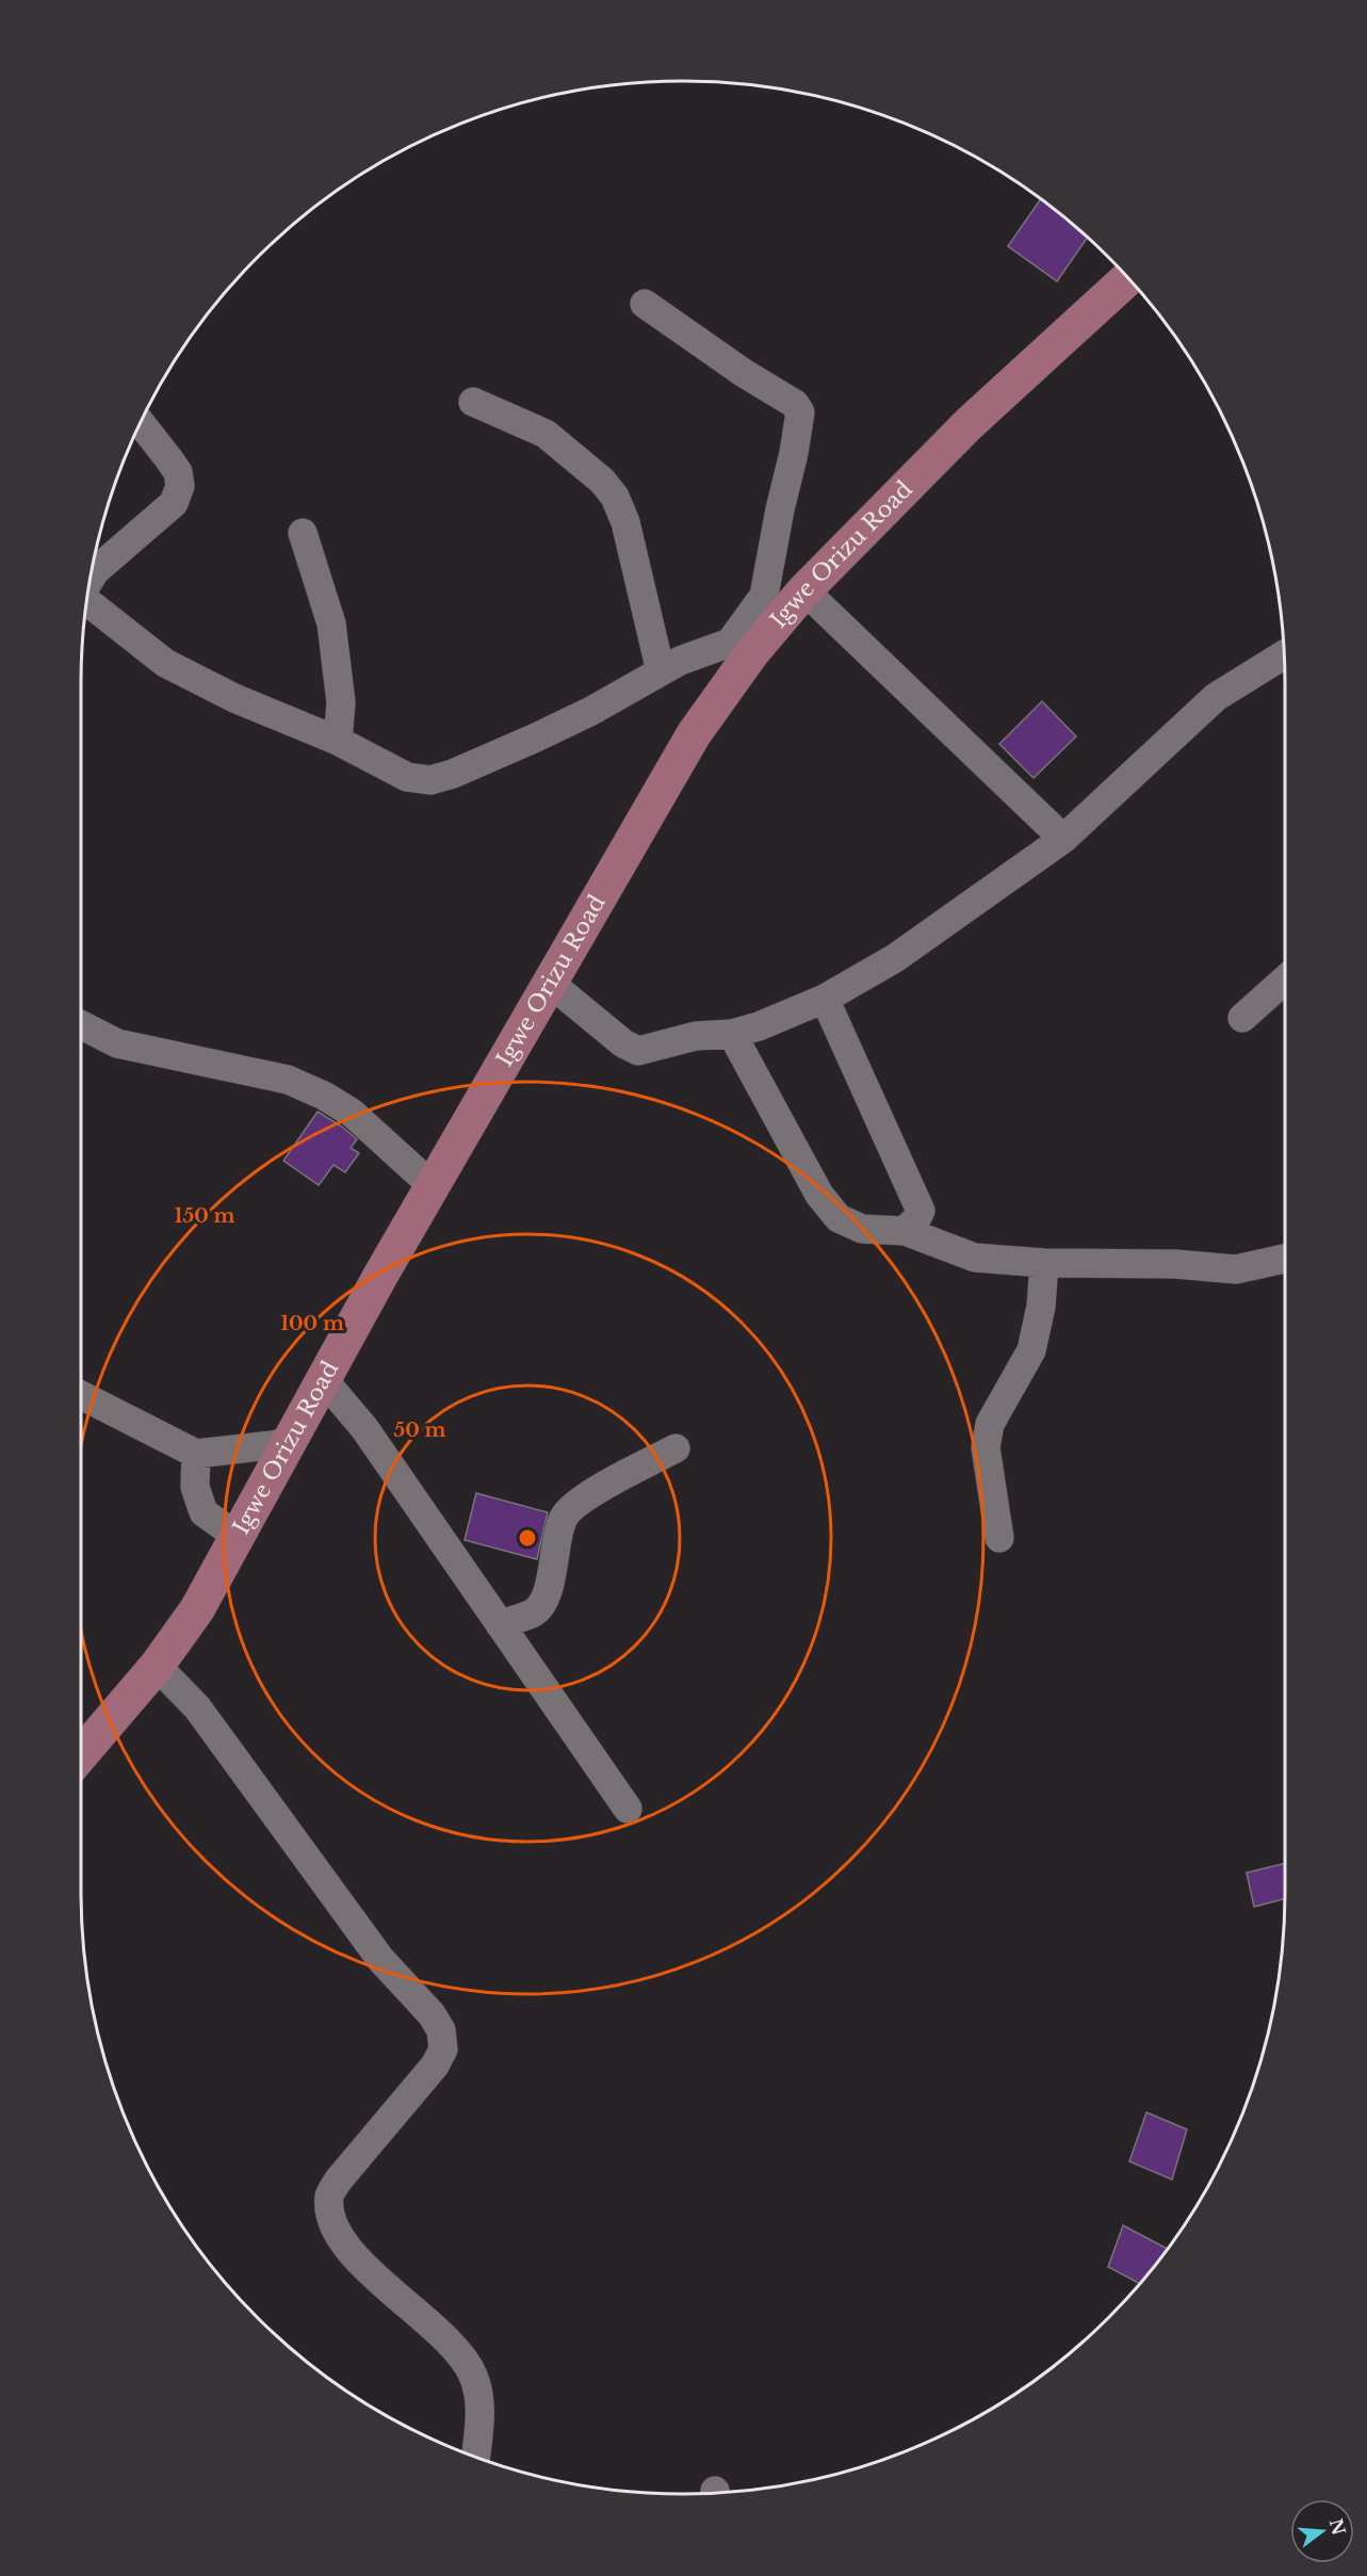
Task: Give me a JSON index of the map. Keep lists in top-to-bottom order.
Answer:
{
  "streets": {
    "main road": ["Igwe Orizu Road"]
  },
  "north": "right",
  "rings": ["150 m", "100 m", "50 m"]
}
